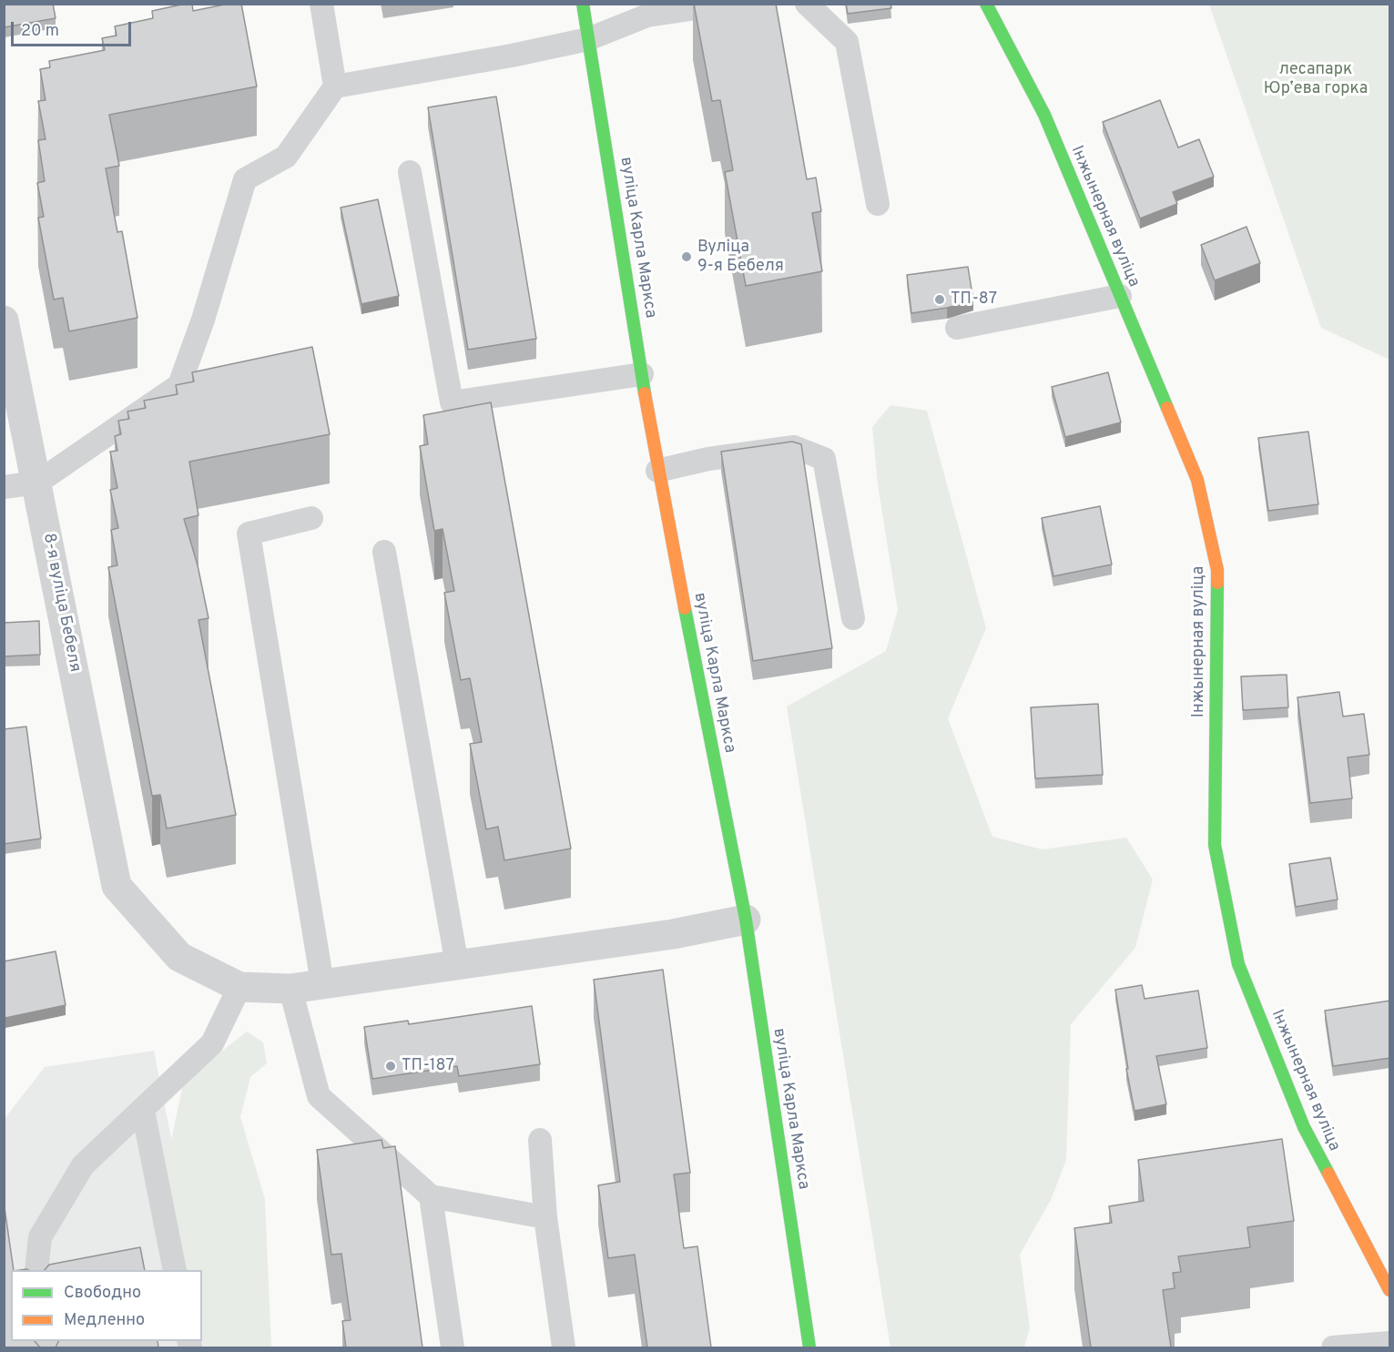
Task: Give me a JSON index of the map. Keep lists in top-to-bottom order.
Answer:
{
  "streets": {
    "main road": ["Інжынерная вуліца", "вуліца Карла Маркса"],
    "street": ["8-я вуліца Бебеля"]
  },
  "parks": ["лесапарк Юрʼева горка"],
  "places": ["Вуліца 9-я Бебеля", "ТП-87", "ТП-187"],
  "legend": ["Свободно", "Медленно"],
  "scale_bar": "20 m"
}
